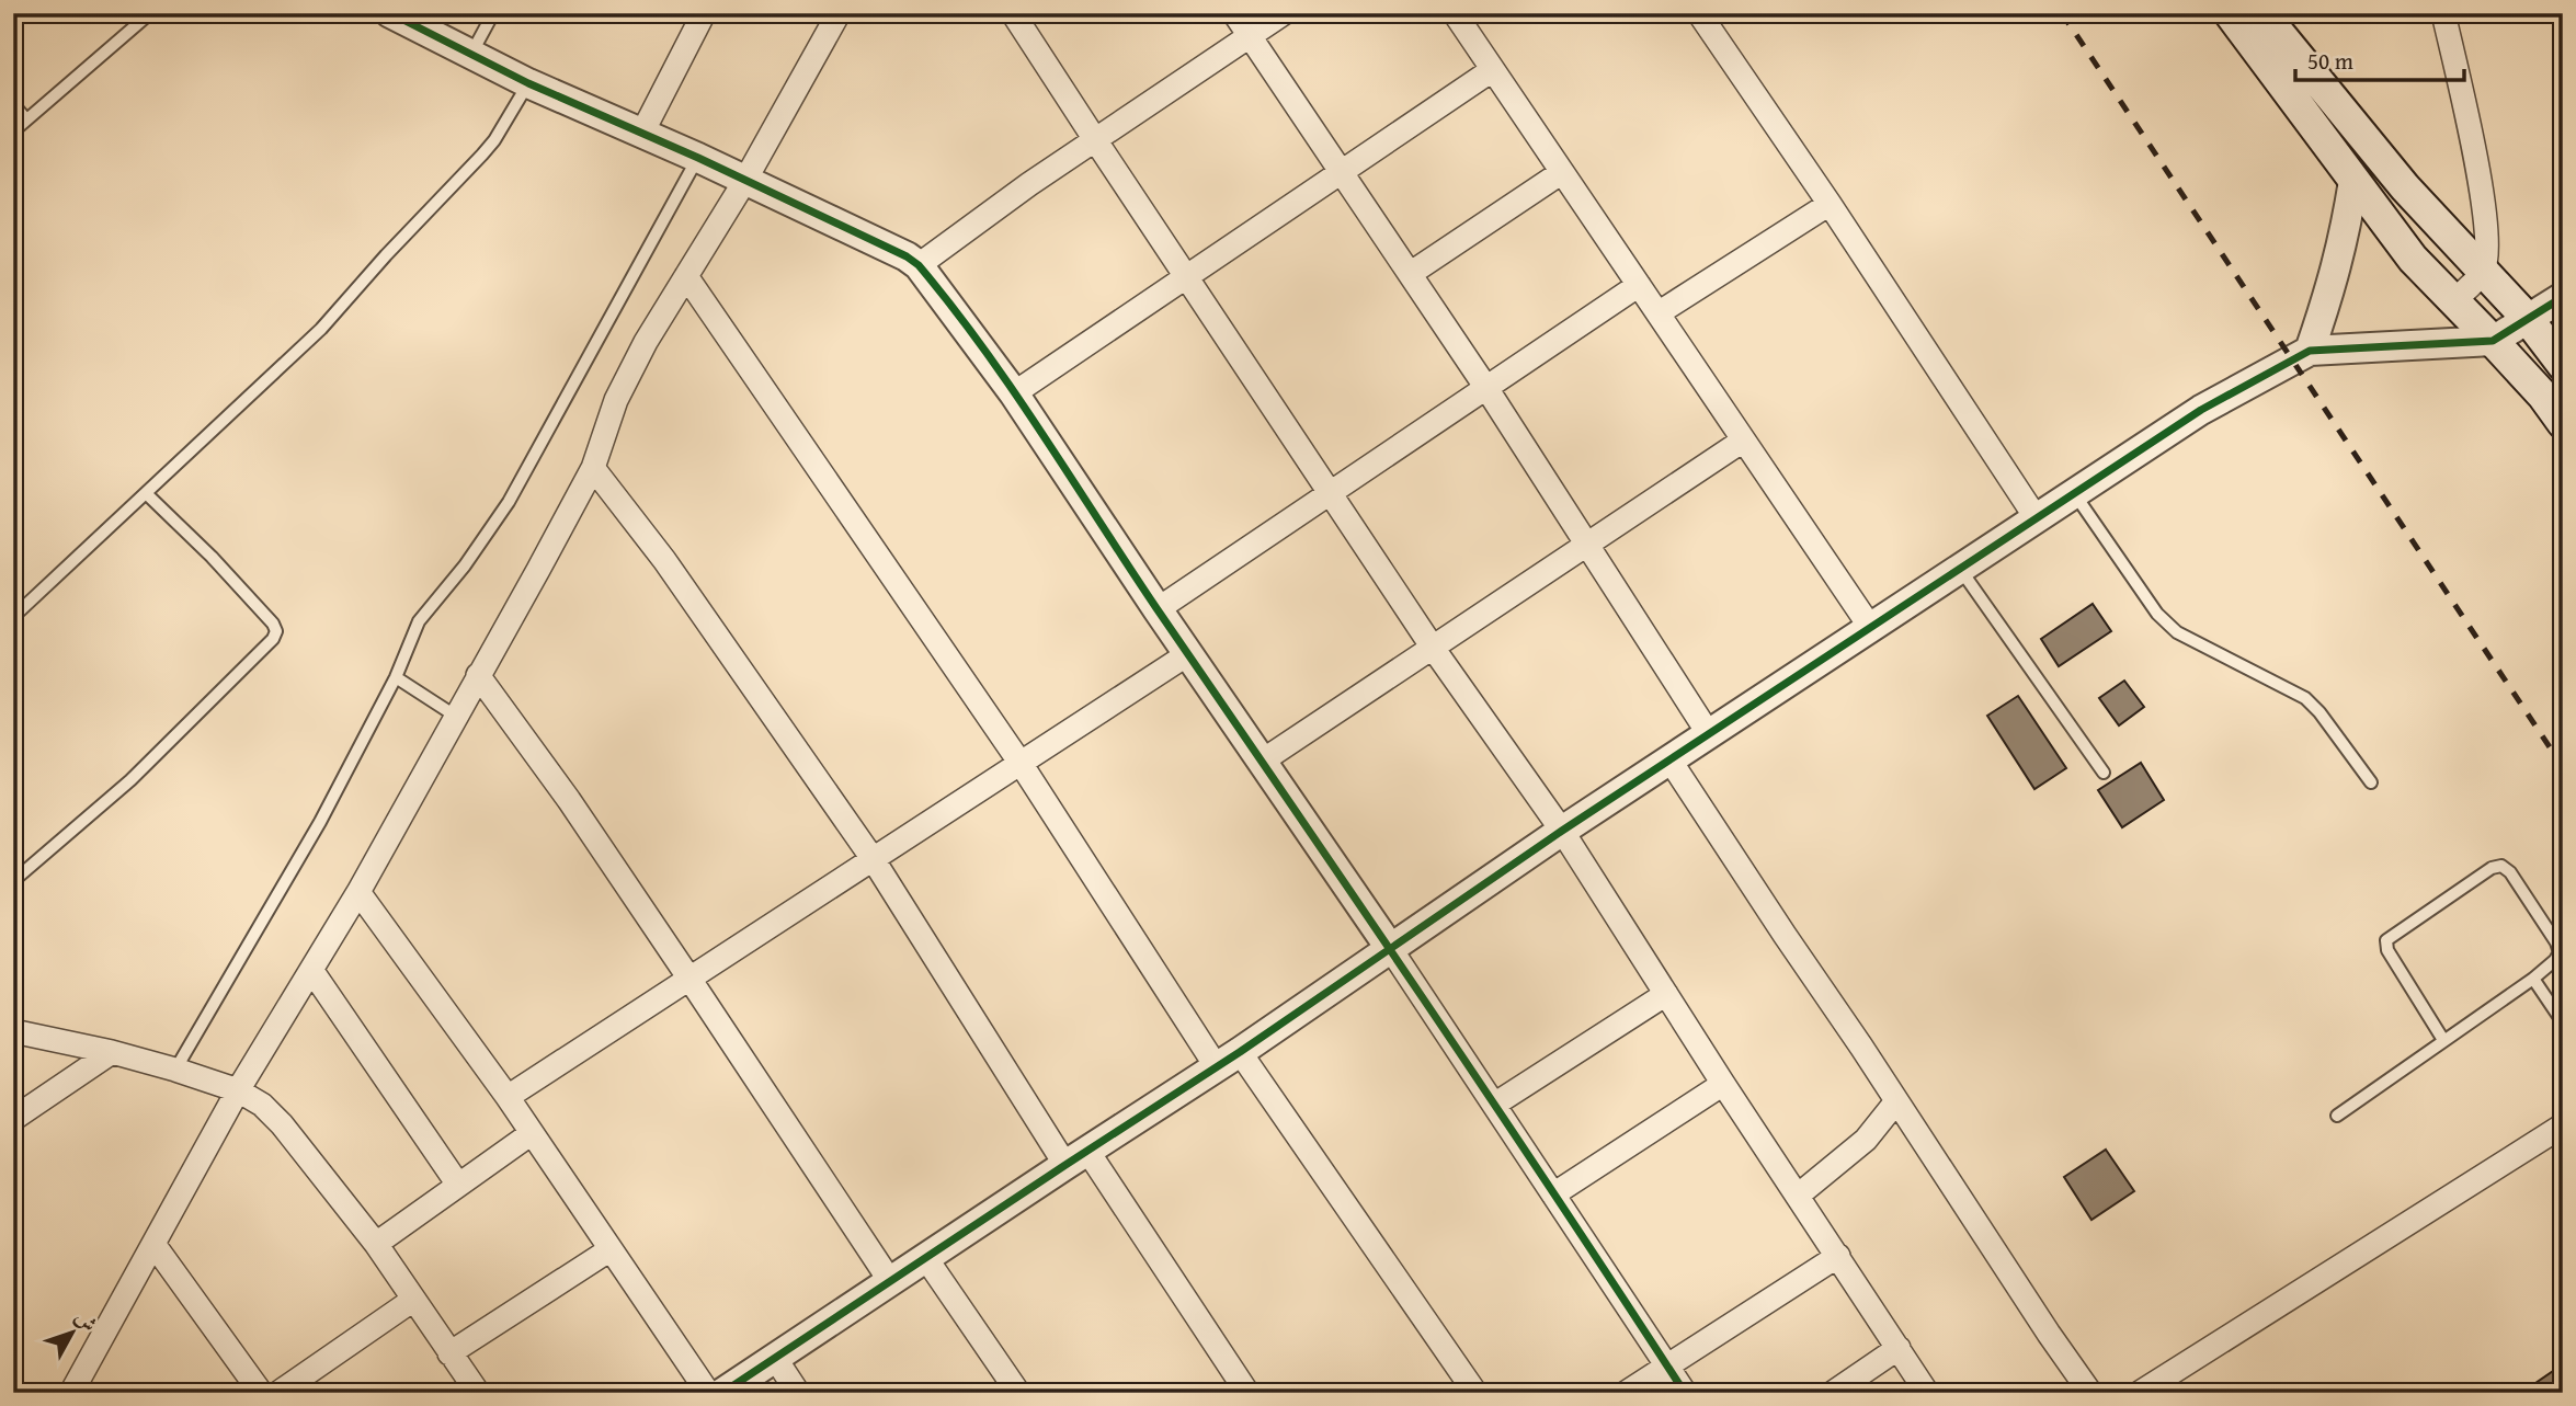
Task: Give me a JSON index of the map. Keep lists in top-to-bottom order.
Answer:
{
  "scale_bar": "50 m",
  "north": "top right"
}
